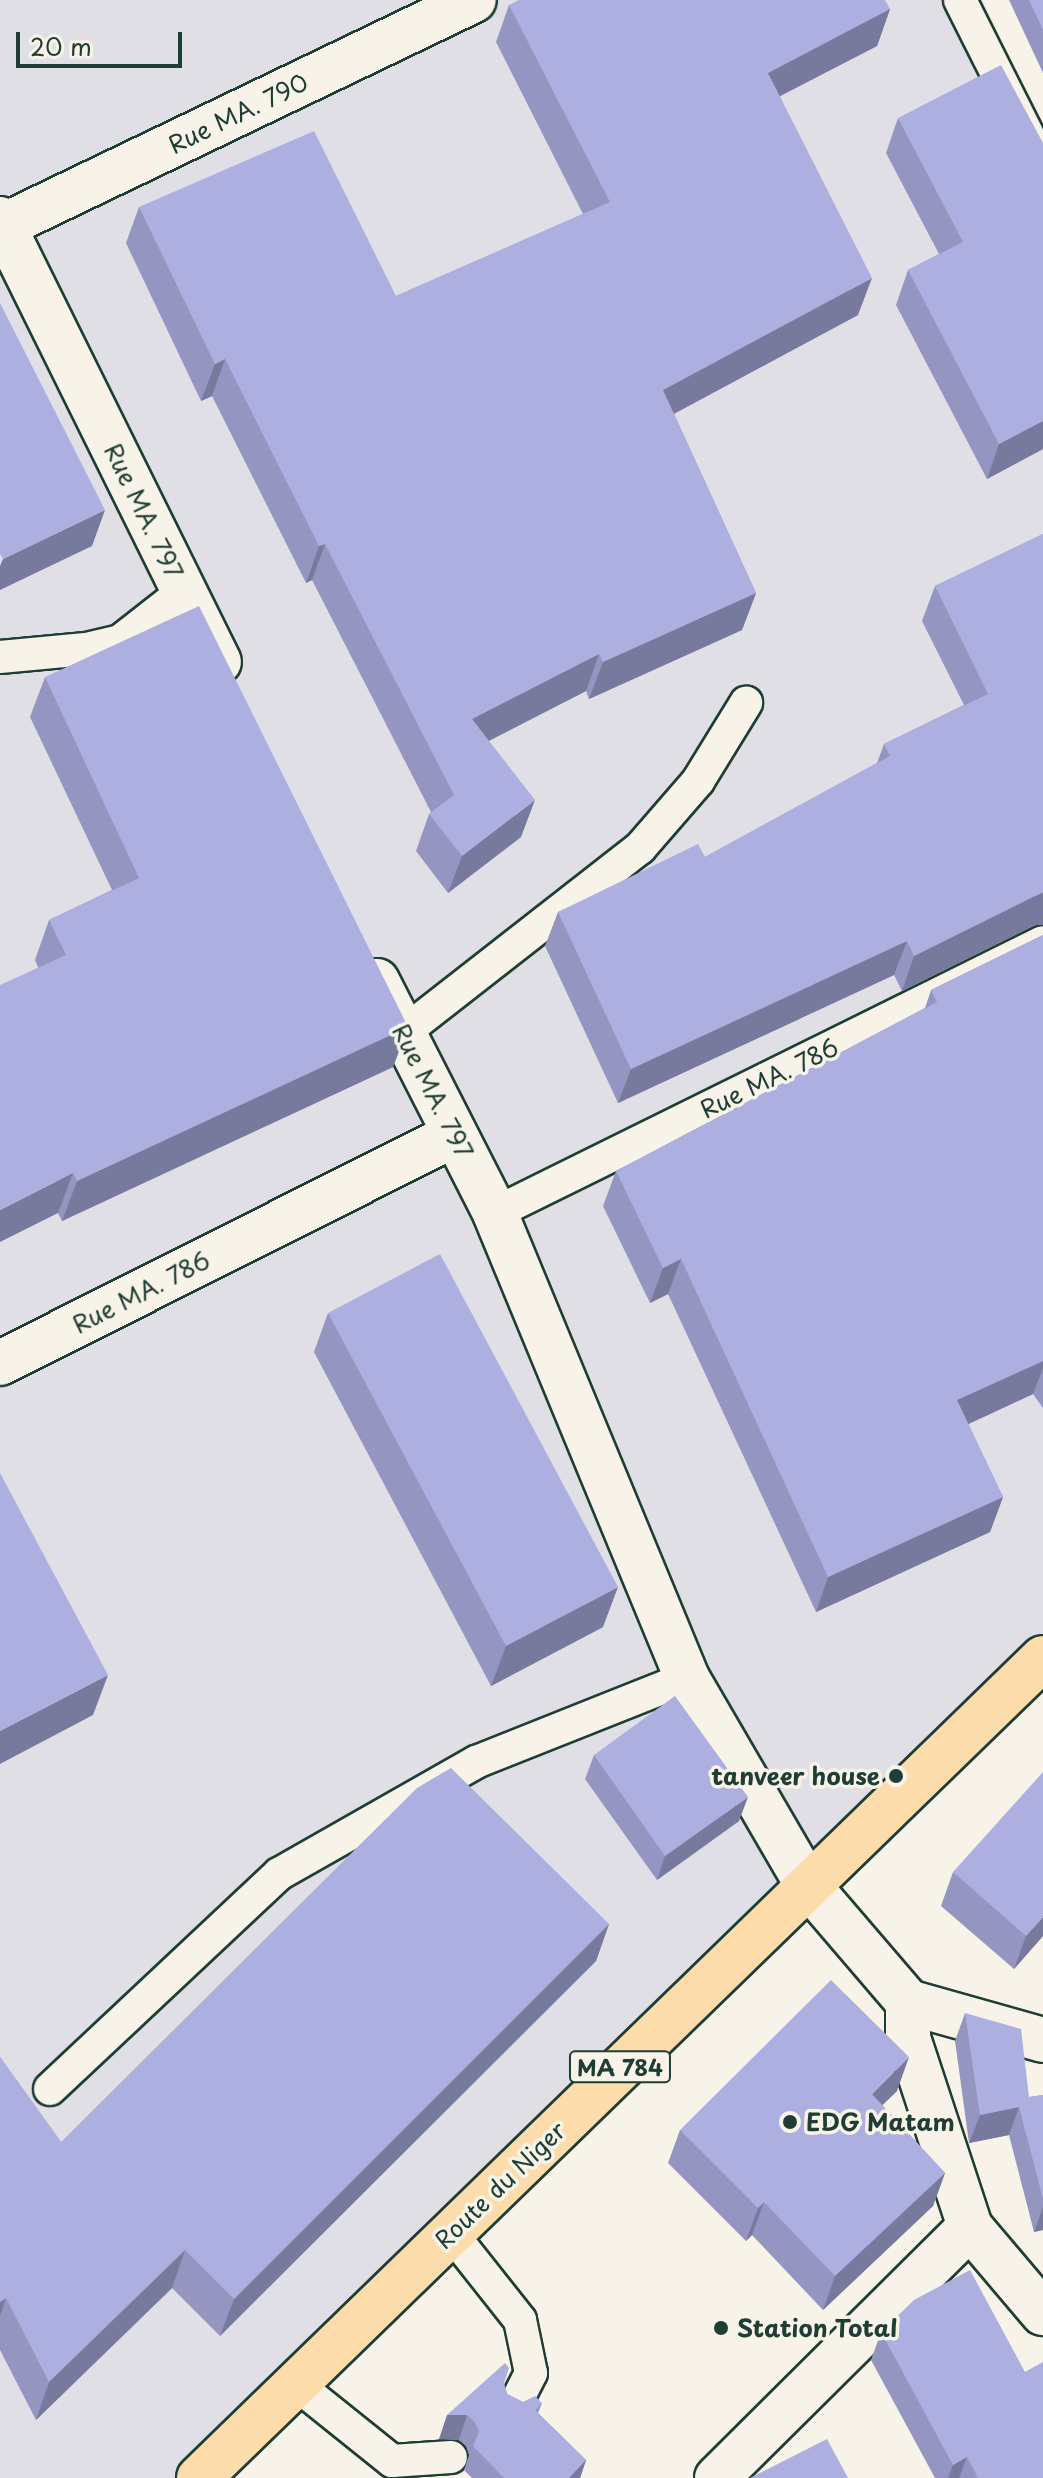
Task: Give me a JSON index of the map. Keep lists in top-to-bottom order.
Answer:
{
  "streets": {
    "main road": ["MA 784", "Route du Niger"],
    "street": ["Rue MA. 790", "Rue MA. 797", "Rue MA. 786"]
  },
  "crossings": [
    ["Rue MA. 790", "Rue MA. 797"],
    ["Rue MA. 797", "Rue MA. 786"],
    ["Rue MA. 797", "Route du Niger"]
  ],
  "places": ["tanveer house", "EDG Matam", "Station Total"],
  "scale_bar": "20 m"
}
